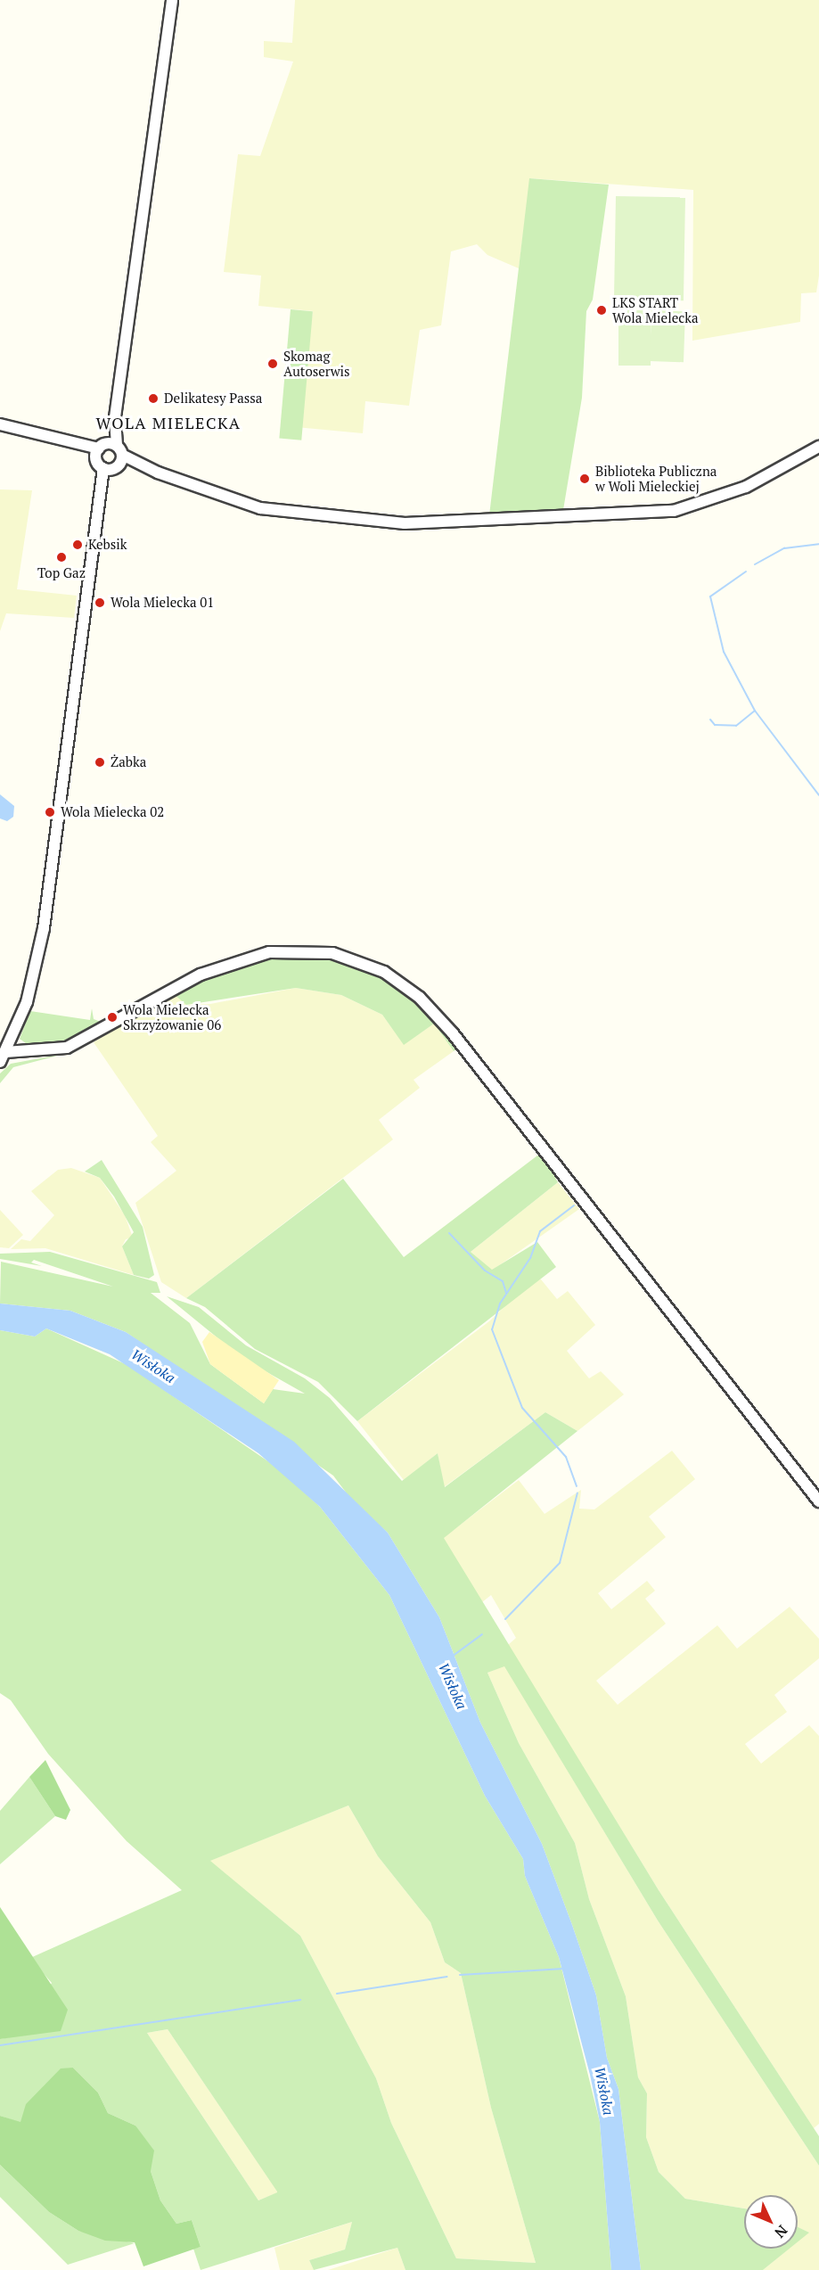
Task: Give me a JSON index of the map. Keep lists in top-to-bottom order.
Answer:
{
  "districts": ["WOLA MIELECKA"],
  "water": ["Wisłoka"],
  "places": [
    "LKS START Wola Mielecka",
    "Skomag Autoserwis",
    "Delikatesy Passa",
    "Biblioteka Publiczna w Woli Mieleckiej",
    "Kebsik",
    "Top Gaz",
    "Wola Mielecka 01",
    "Żabka",
    "Wola Mielecka 02",
    "Wola Mielecka Skrzyżowanie 06"
  ],
  "north": "bottom right"
}
